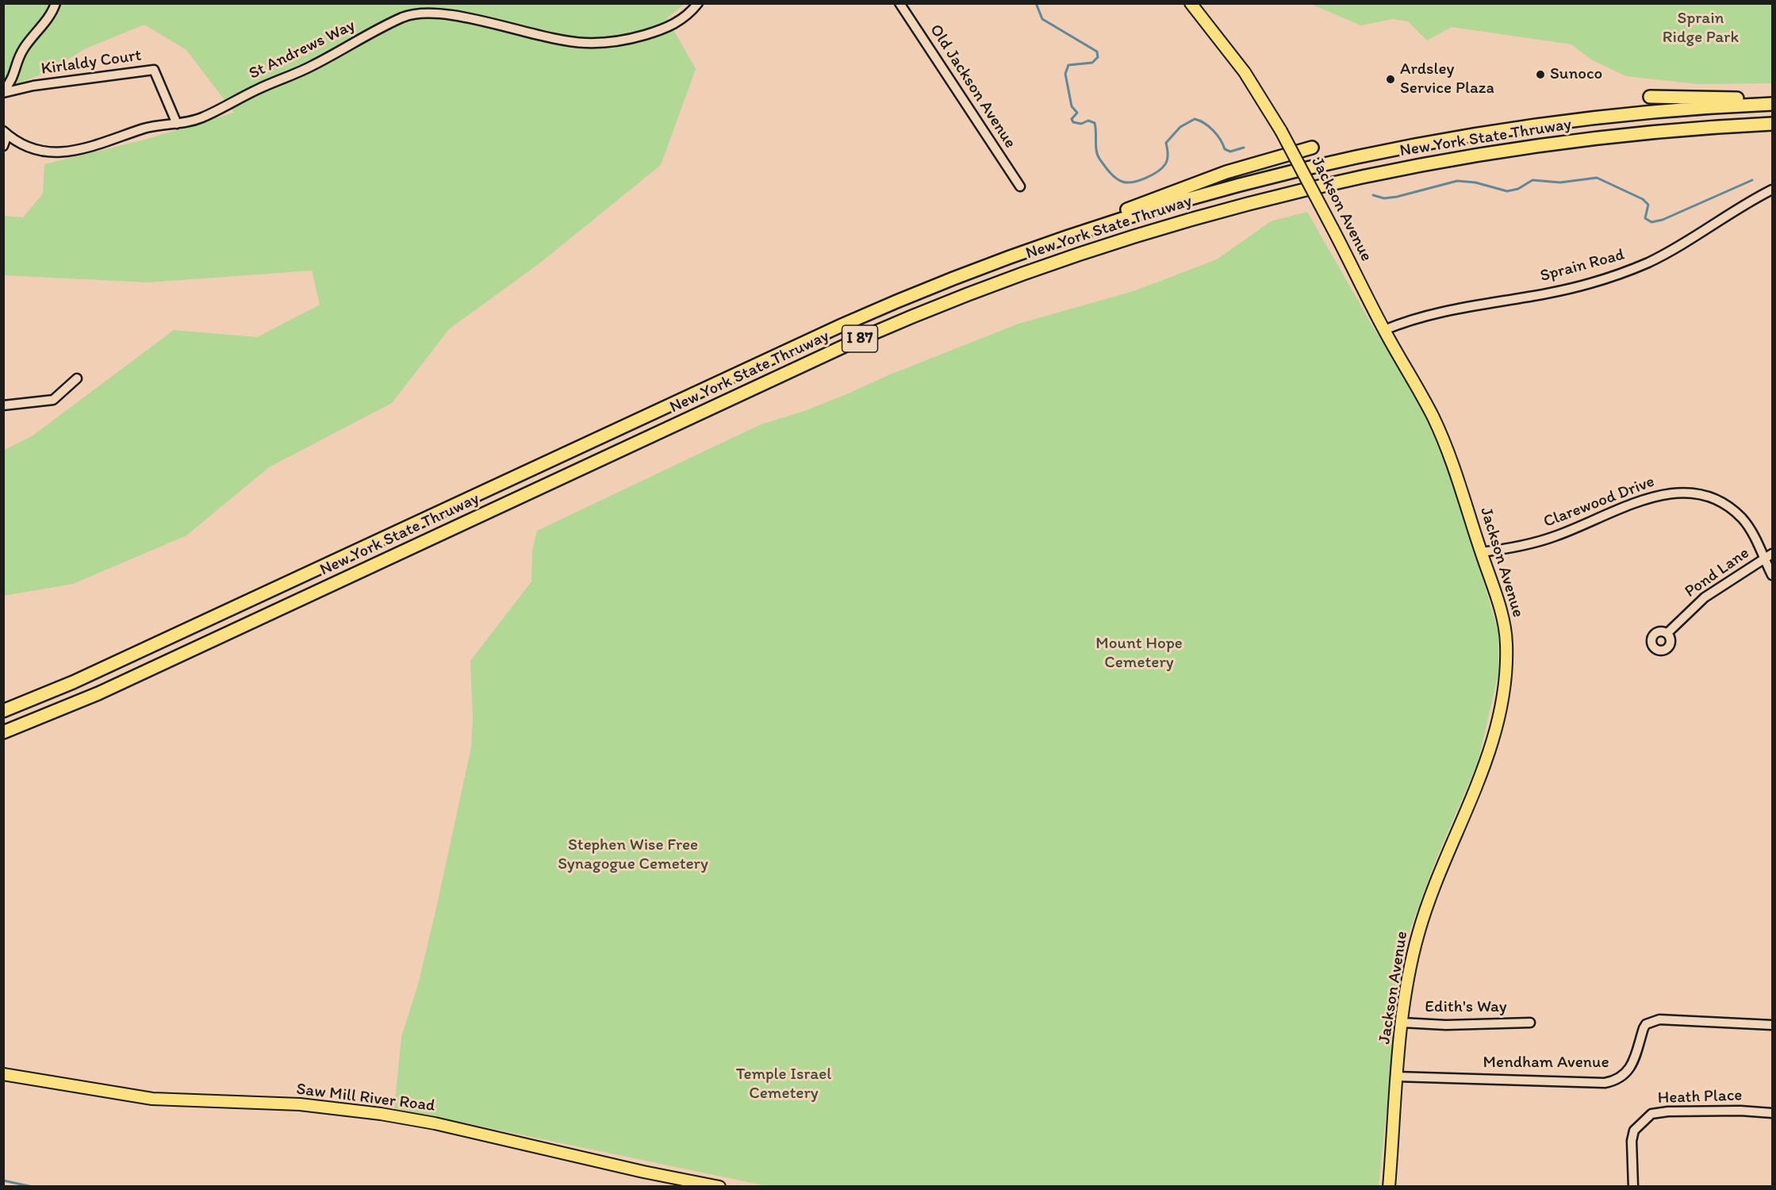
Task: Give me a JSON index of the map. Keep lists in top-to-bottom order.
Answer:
{
  "streets": {
    "highway": ["New York State Thruway", "I 87"],
    "main road": ["Jackson Avenue", "Saw Mill River Road"],
    "street": [
      "St Andrews Way",
      "Kirlaldy Court",
      "Old Jackson Avenue",
      "Sprain Road",
      "Clarewood Drive",
      "Pond Lane",
      "Edith's Way",
      "Mendham Avenue",
      "Heath Place"
    ]
  },
  "crossings": [
    ["St Andrews Way", "Kirlaldy Court"],
    ["Jackson Avenue", "Sprain Road"],
    ["Jackson Avenue", "Clarewood Drive"],
    ["Jackson Avenue", "Edith's Way"],
    ["Jackson Avenue", "Mendham Avenue"],
    ["Clarewood Drive", "Pond Lane"]
  ],
  "parks": [
    "Sprain Ridge Park",
    "Mount Hope Cemetery",
    "Stephen Wise Free Synagogue Cemetery",
    "Temple Israel Cemetery"
  ],
  "places": ["Sunoco", "Ardsley Service Plaza"]
}
